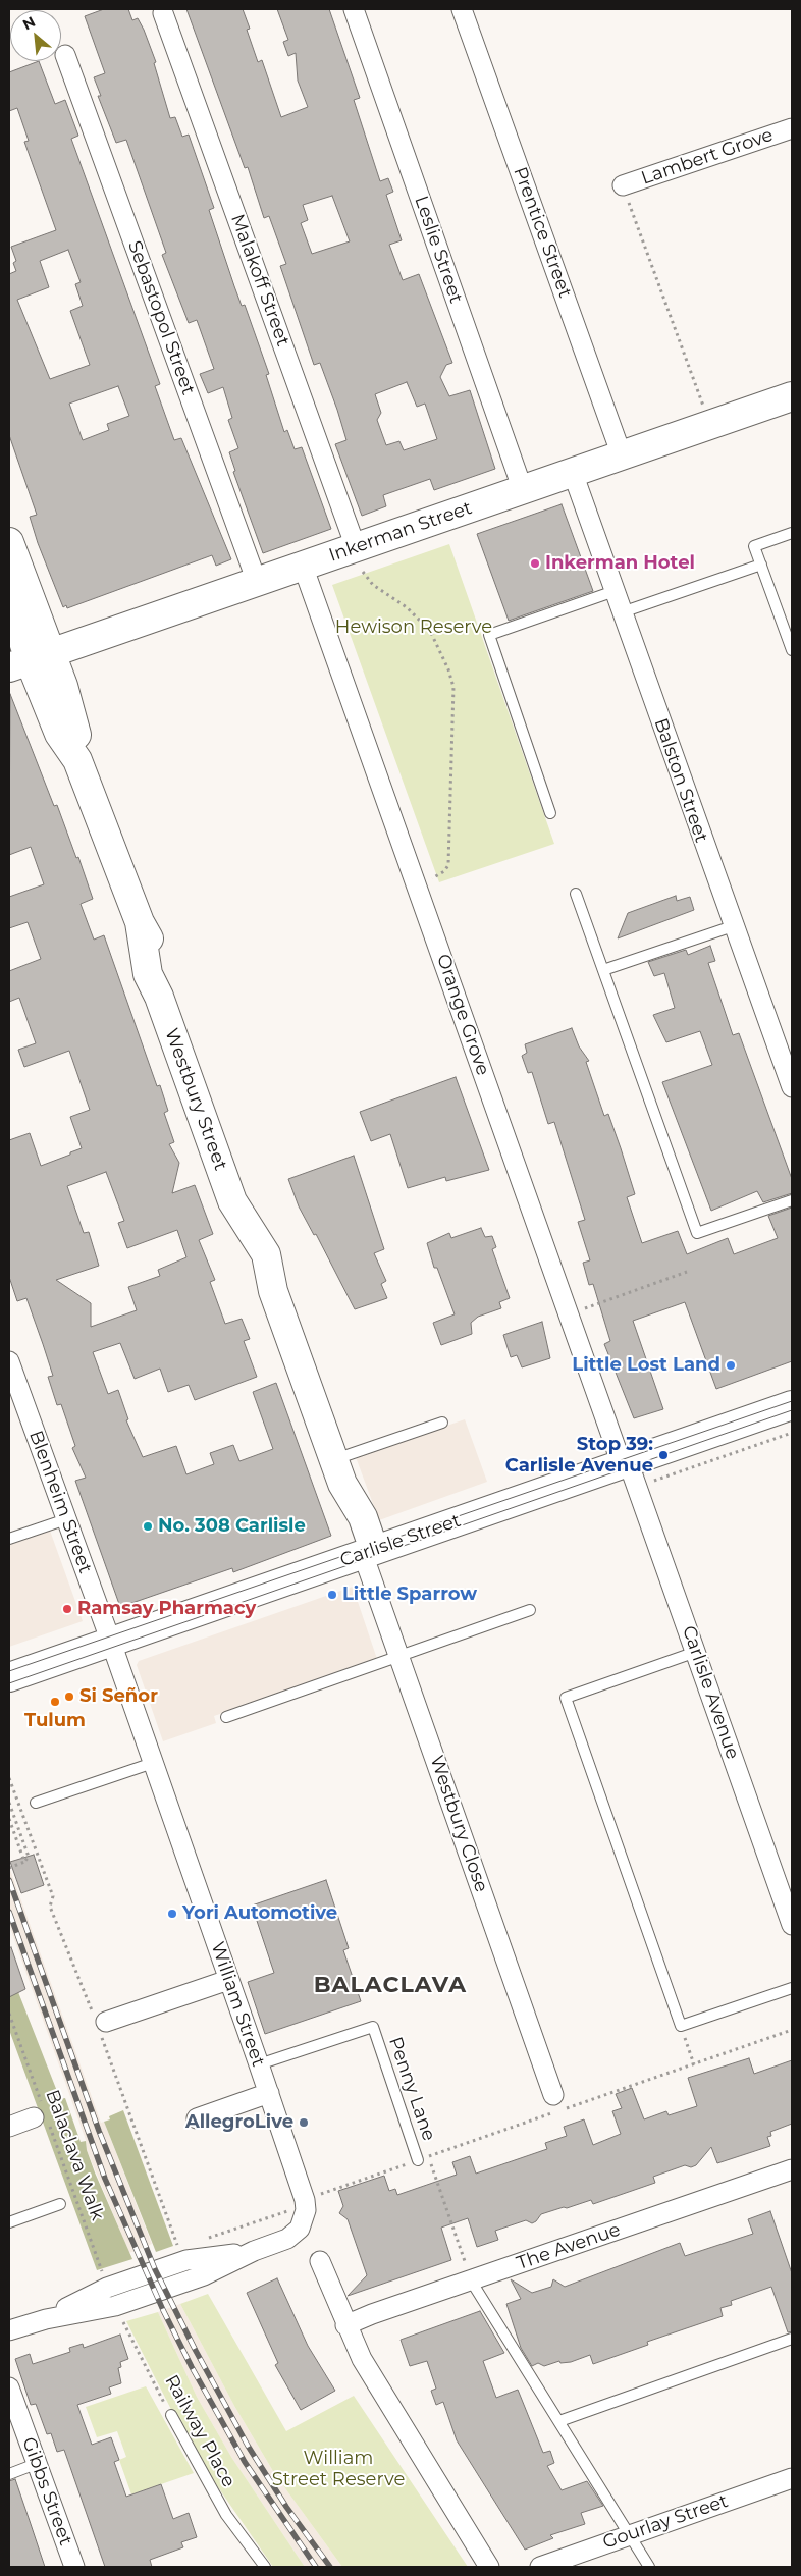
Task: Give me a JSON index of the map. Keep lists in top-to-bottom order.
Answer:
{
  "streets": {
    "street": [
      "Lambert Grove",
      "Prentice Street",
      "Leslie Street",
      "Malakoff Street",
      "Sebastopol Street",
      "Inkerman Street",
      "Balston Street",
      "Orange Grove",
      "Westbury Street",
      "Blenheim Street",
      "Carlisle Street",
      "Carlisle Avenue",
      "Westbury Close",
      "William Street",
      "The Avenue",
      "Gibbs Street",
      "Gourlay Street"
    ],
    "lane": ["Penny Lane", "Railway Place"],
    "path": ["Balaclava Walk"]
  },
  "crossings": [
    ["Prentice Street", "Inkerman Street"],
    ["Leslie Street", "Inkerman Street"],
    ["Malakoff Street", "Inkerman Street"],
    ["Sebastopol Street", "Inkerman Street"],
    ["Inkerman Street", "Balston Street"],
    ["Inkerman Street", "Orange Grove"],
    ["Inkerman Street", "Westbury Street"],
    ["Orange Grove", "Carlisle Street"],
    ["Orange Grove", "Carlisle Avenue"],
    ["Westbury Street", "Carlisle Street"],
    ["Westbury Street", "Westbury Close"],
    ["Blenheim Street", "Carlisle Street"],
    ["Blenheim Street", "William Street"],
    ["Carlisle Street", "Carlisle Avenue"],
    ["Carlisle Street", "Westbury Close"],
    ["Carlisle Street", "William Street"],
    ["William Street", "Penny Lane"]
  ],
  "districts": ["BALACLAVA"],
  "parks": ["Hewison Reserve", "William Street Reserve"],
  "places": [
    "Inkerman Hotel",
    "Little Lost Land",
    "Stop 39: Carlisle Avenue",
    "No. 308 Carlisle",
    "Little Sparrow",
    "Ramsay Pharmacy",
    "Si Señor",
    "Tulum",
    "Yori Automotive",
    "AllegroLive"
  ],
  "north": "top left"
}
